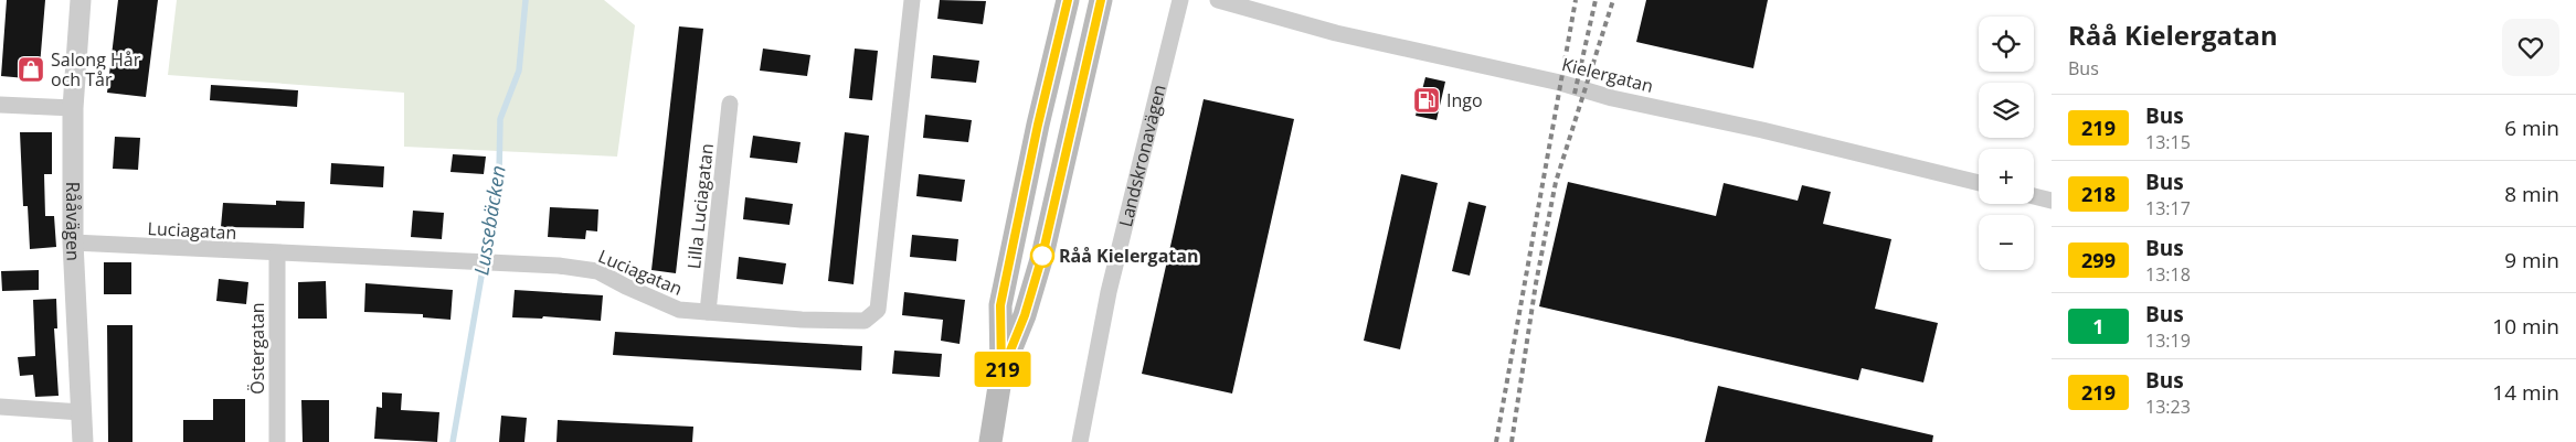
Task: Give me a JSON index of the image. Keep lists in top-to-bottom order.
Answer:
{
  "streets": {
    "street": [
      "Kielergatan",
      "Landskronavägen",
      "Lilla Luciagatan",
      "Rååvägen",
      "Luciagatan",
      "Östergatan"
    ]
  },
  "crossings": [
    ["Lilla Luciagatan", "Luciagatan"],
    ["Rååvägen", "Luciagatan"],
    ["Luciagatan", "Östergatan"]
  ],
  "water": ["Lussebäcken"],
  "places": {
    "shop": ["Salong Hår och Tår"],
    "fuel station": ["Ingo"],
    "other": ["Råå Kielergatan"]
  },
  "lines": ["bus line 219"],
  "page": {
    "on_map": "219",
    "heading": ["Råå Kielergatan", "Bus"],
    "map_buttons": ["+", "−"],
    "list": [
      {
        "mark": "219",
        "name": "Bus",
        "note": "13:15",
        "value": "6 min"
      },
      {
        "mark": "218",
        "name": "Bus",
        "note": "13:17",
        "value": "8 min"
      },
      {
        "mark": "299",
        "name": "Bus",
        "note": "13:18",
        "value": "9 min"
      },
      {
        "mark": "1",
        "name": "Bus",
        "note": "13:19",
        "value": "10 min"
      },
      {
        "mark": "219",
        "name": "Bus",
        "note": "13:23",
        "value": "14 min"
      }
    ]
  }
}
